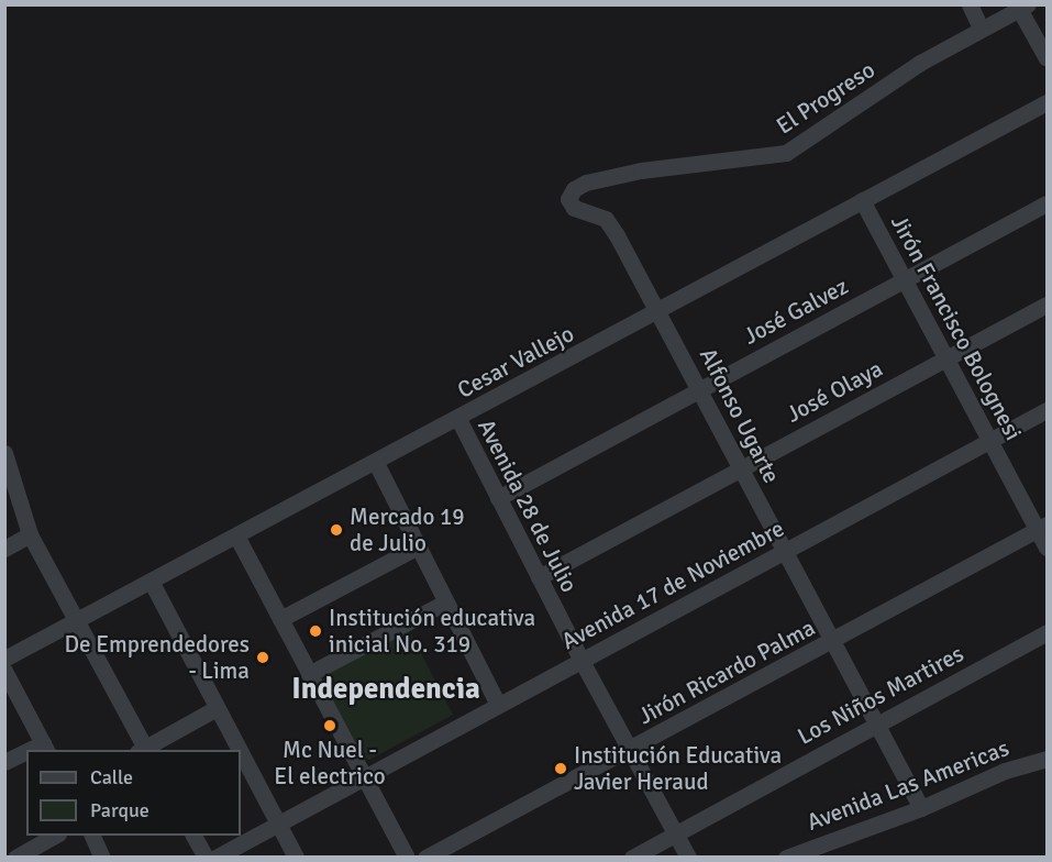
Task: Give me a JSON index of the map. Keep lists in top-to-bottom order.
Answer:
{
  "streets": {
    "street": [
      "El Progreso",
      "José Galvez",
      "Jirón Francisco Bolognesi",
      "Cesar Vallejo",
      "José Olaya",
      "Alfonso Ugarte",
      "Avenida 28 de Julio",
      "Avenida 17 de Noviembre",
      "Jirón Ricardo Palma",
      "Los Niños Martires",
      "Avenida Las Americas"
    ]
  },
  "crossings": [
    ["El Progreso", "Alfonso Ugarte"],
    ["José Galvez", "Jirón Francisco Bolognesi"],
    ["José Galvez", "Alfonso Ugarte"],
    ["José Galvez", "Avenida 28 de Julio"],
    ["Jirón Francisco Bolognesi", "Cesar Vallejo"],
    ["Jirón Francisco Bolognesi", "José Olaya"],
    ["Jirón Francisco Bolognesi", "Avenida 17 de Noviembre"],
    ["Jirón Francisco Bolognesi", "Jirón Ricardo Palma"],
    ["Cesar Vallejo", "Alfonso Ugarte"],
    ["Cesar Vallejo", "Avenida 28 de Julio"],
    ["José Olaya", "Alfonso Ugarte"],
    ["José Olaya", "Avenida 28 de Julio"],
    ["Alfonso Ugarte", "Avenida 17 de Noviembre"],
    ["Alfonso Ugarte", "Jirón Ricardo Palma"],
    ["Alfonso Ugarte", "Los Niños Martires"],
    ["Alfonso Ugarte", "Avenida Las Americas"],
    ["Avenida 28 de Julio", "Avenida 17 de Noviembre"],
    ["Avenida 28 de Julio", "Jirón Ricardo Palma"],
    ["Avenida 28 de Julio", "Los Niños Martires"]
  ],
  "districts": ["Independencia"],
  "places": [
    "Mercado 19 de Julio",
    "Institución educativa inicial No. 319",
    "De Emprendedores - Lima",
    "Mc Nuel - El electrico",
    "Institución Educativa Javier Heraud"
  ],
  "legend": ["Calle", "Parque"]
}
